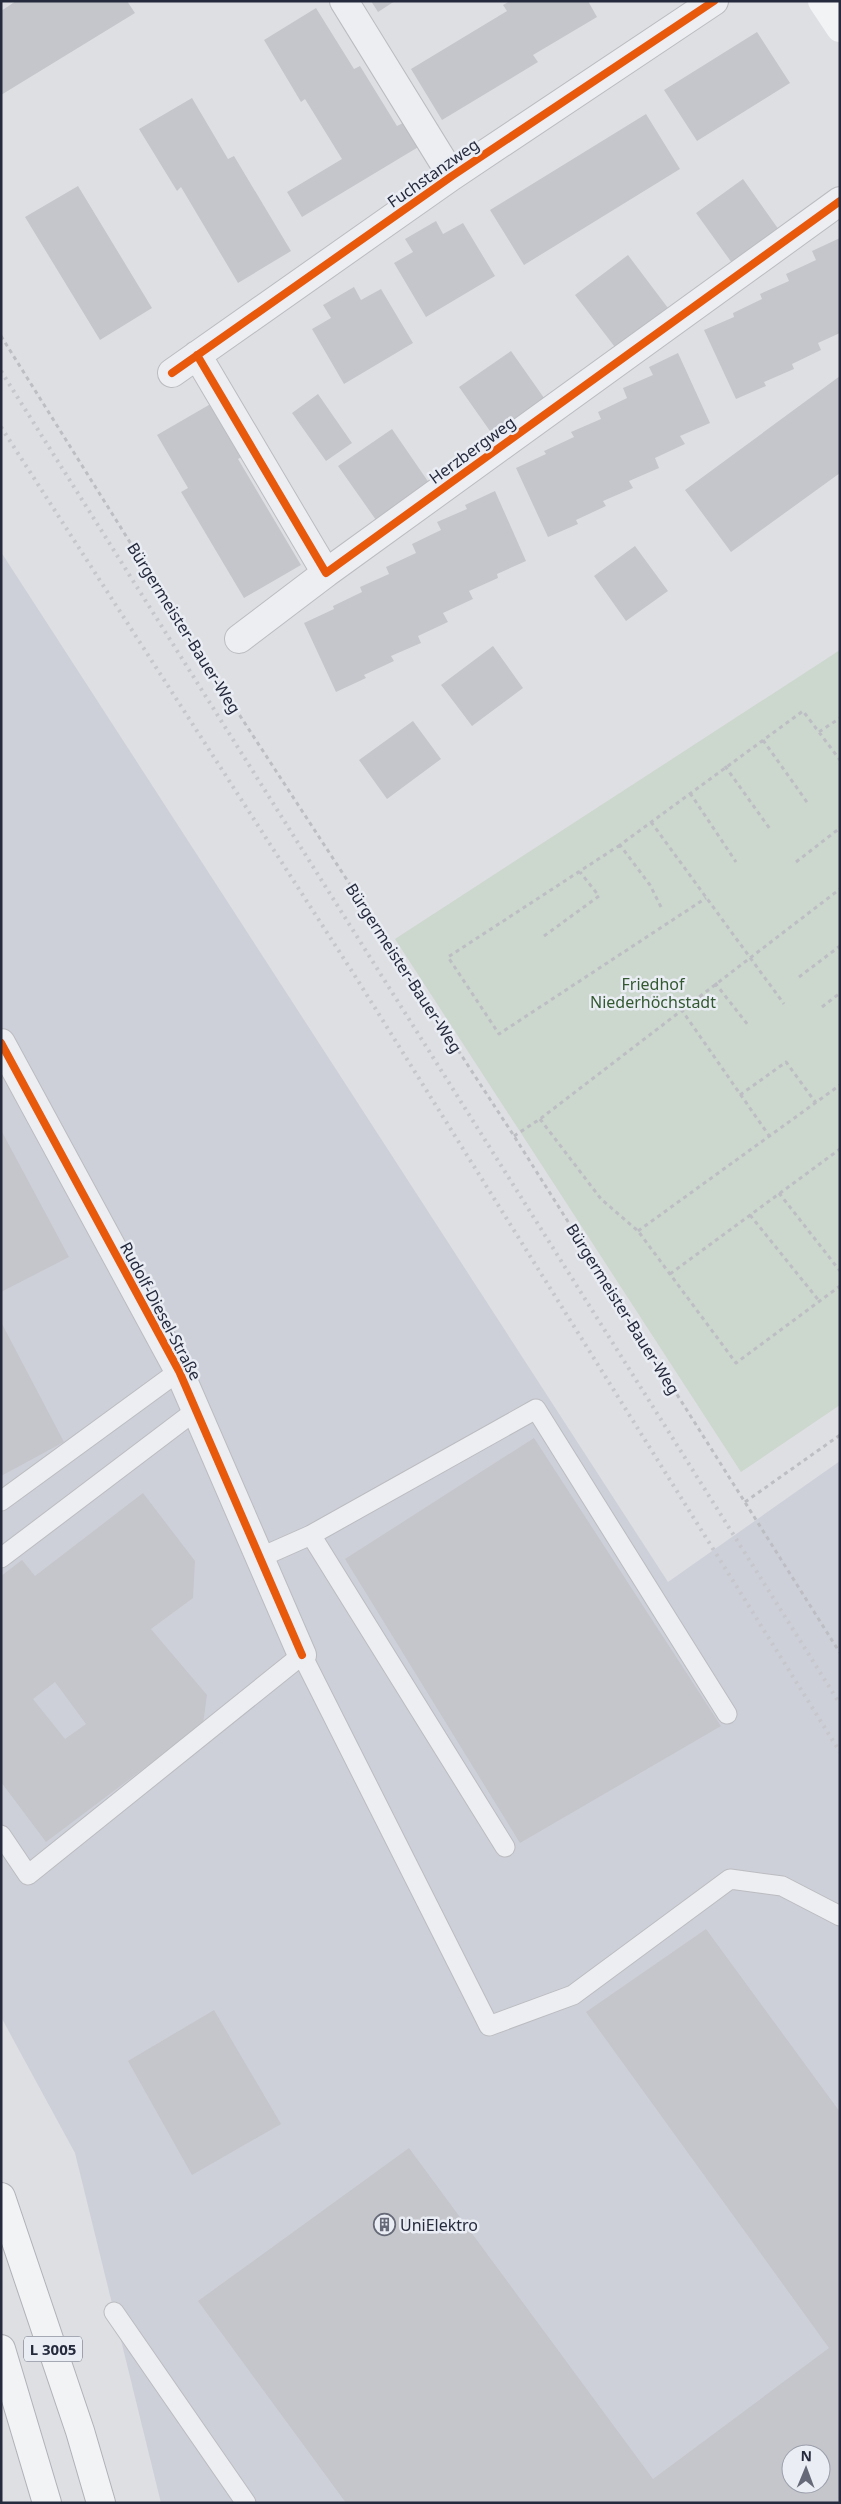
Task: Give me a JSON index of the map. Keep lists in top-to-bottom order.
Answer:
{
  "streets": {
    "main road": ["L 3005"],
    "street": ["Fuchstanzweg", "Herzbergweg", "Rudolf-Diesel-Straße"],
    "path": ["Bürgermeister-Bauer-Weg"]
  },
  "parks": ["Friedhof Niederhöchstadt"],
  "places": {
    "building": ["UniElektro"]
  },
  "north": "top"
}
